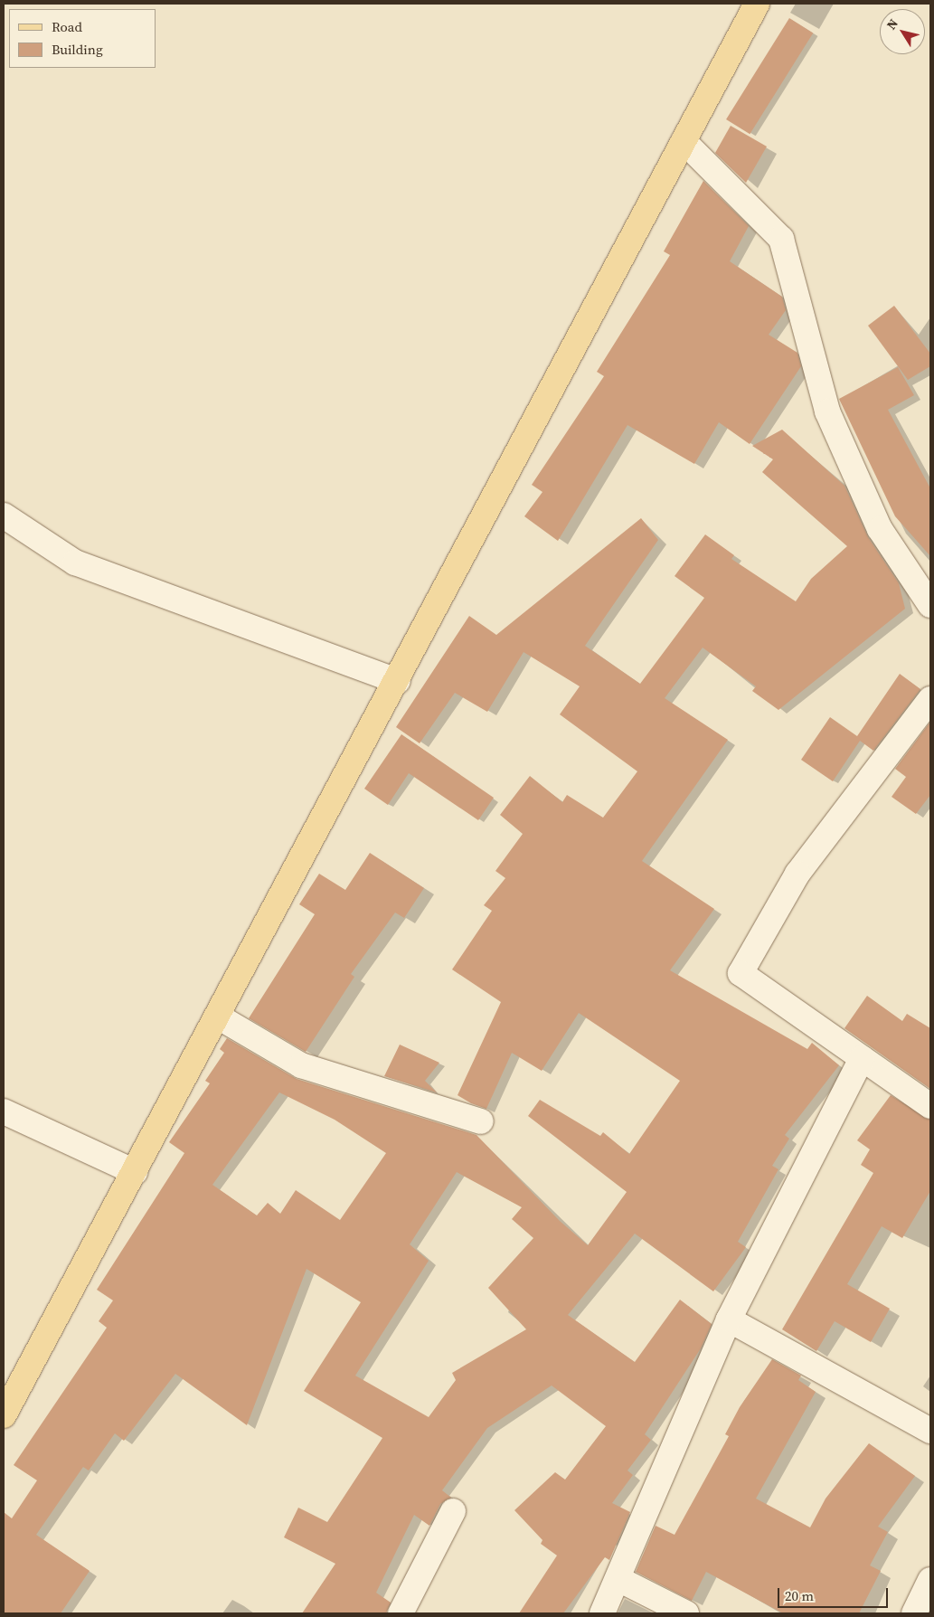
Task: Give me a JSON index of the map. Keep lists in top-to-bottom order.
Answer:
{
  "legend": ["Road", "Building"],
  "scale_bar": "20 m",
  "north": "top left"
}
